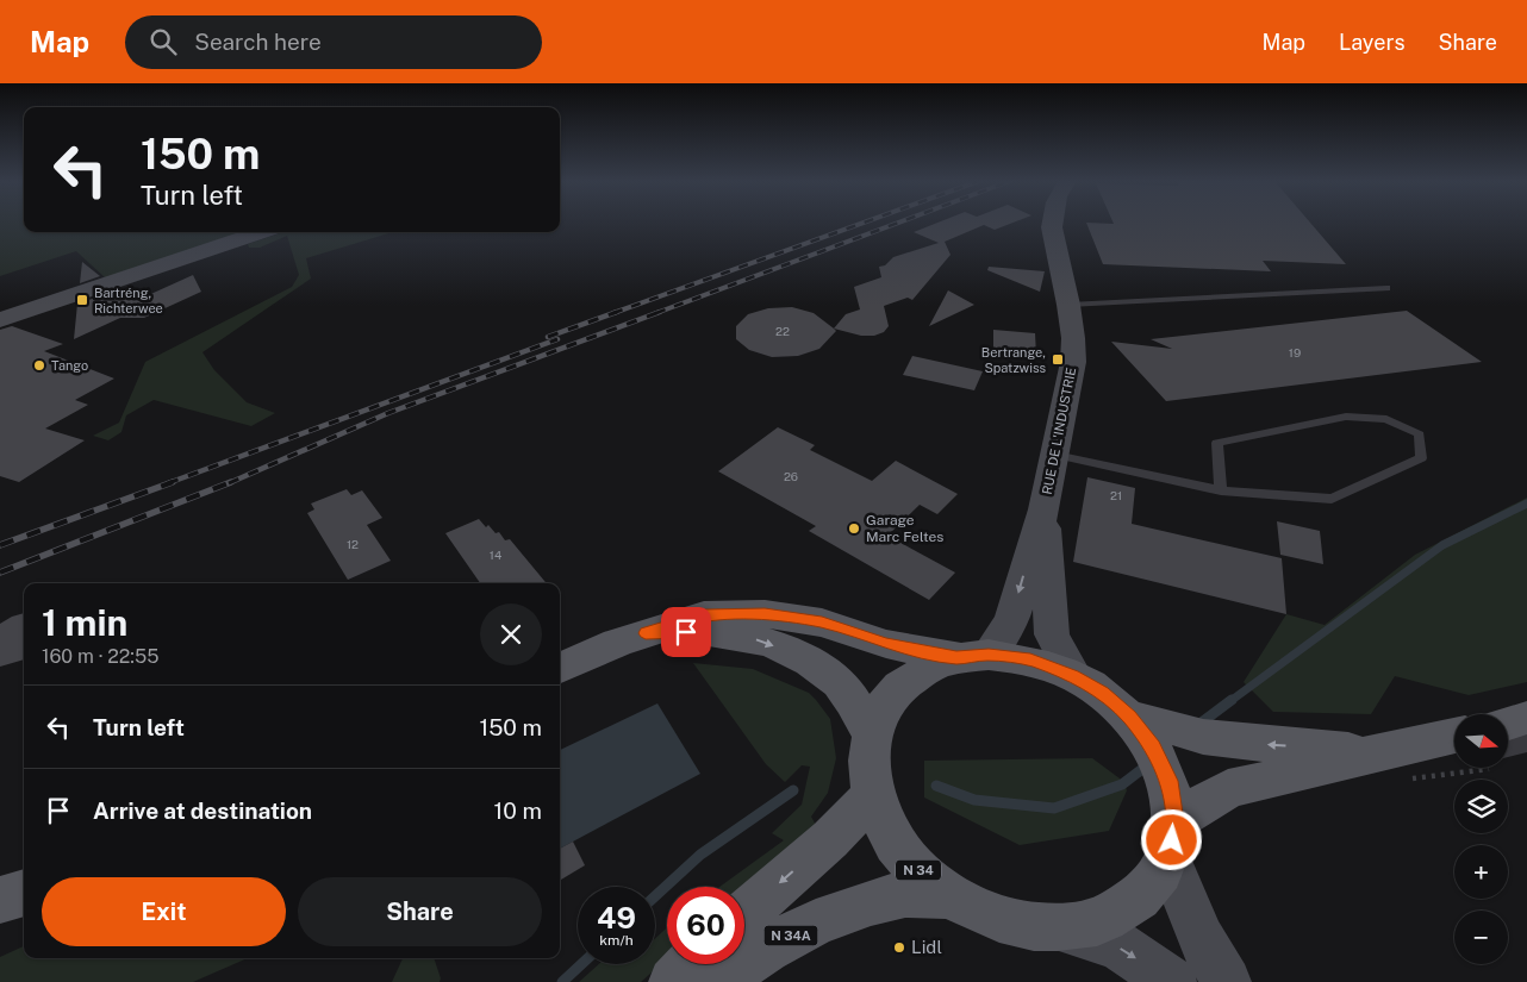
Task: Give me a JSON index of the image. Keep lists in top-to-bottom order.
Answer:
{
  "streets": {
    "main road": ["N 34", "N 34A"],
    "street": ["RUE DE L'INDUSTRIE"]
  },
  "crossings": [
    ["RUE DE L'INDUSTRIE", "N 34"],
    ["N 34", "N 34A"]
  ],
  "places": {
    "transit": ["Bartréng, Richterwee", "Bertrange, Spatzwiss"],
    "other": ["Tango", "Garage Marc Feltes", "Lidl"]
  },
  "house_numbers": [
    "22",
    "19",
    "26",
    "21",
    "12",
    "14"
  ],
  "north": "right",
  "page": {
    "header": "Map",
    "search": "Search here",
    "nav": ["Map", "Layers", "Share"],
    "turn": ["150 m", "Turn left"],
    "heading": ["1 min", "160 m · 22:55"],
    "list": [
      {
        "name": "Turn left",
        "value": "150 m"
      },
      {
        "name": "Arrive at destination",
        "value": "10 m"
      }
    ],
    "map_buttons": ["+", "−"],
    "buttons": ["Exit", "Share"],
    "speed": "49 km/h",
    "limit": "60"
  }
}
